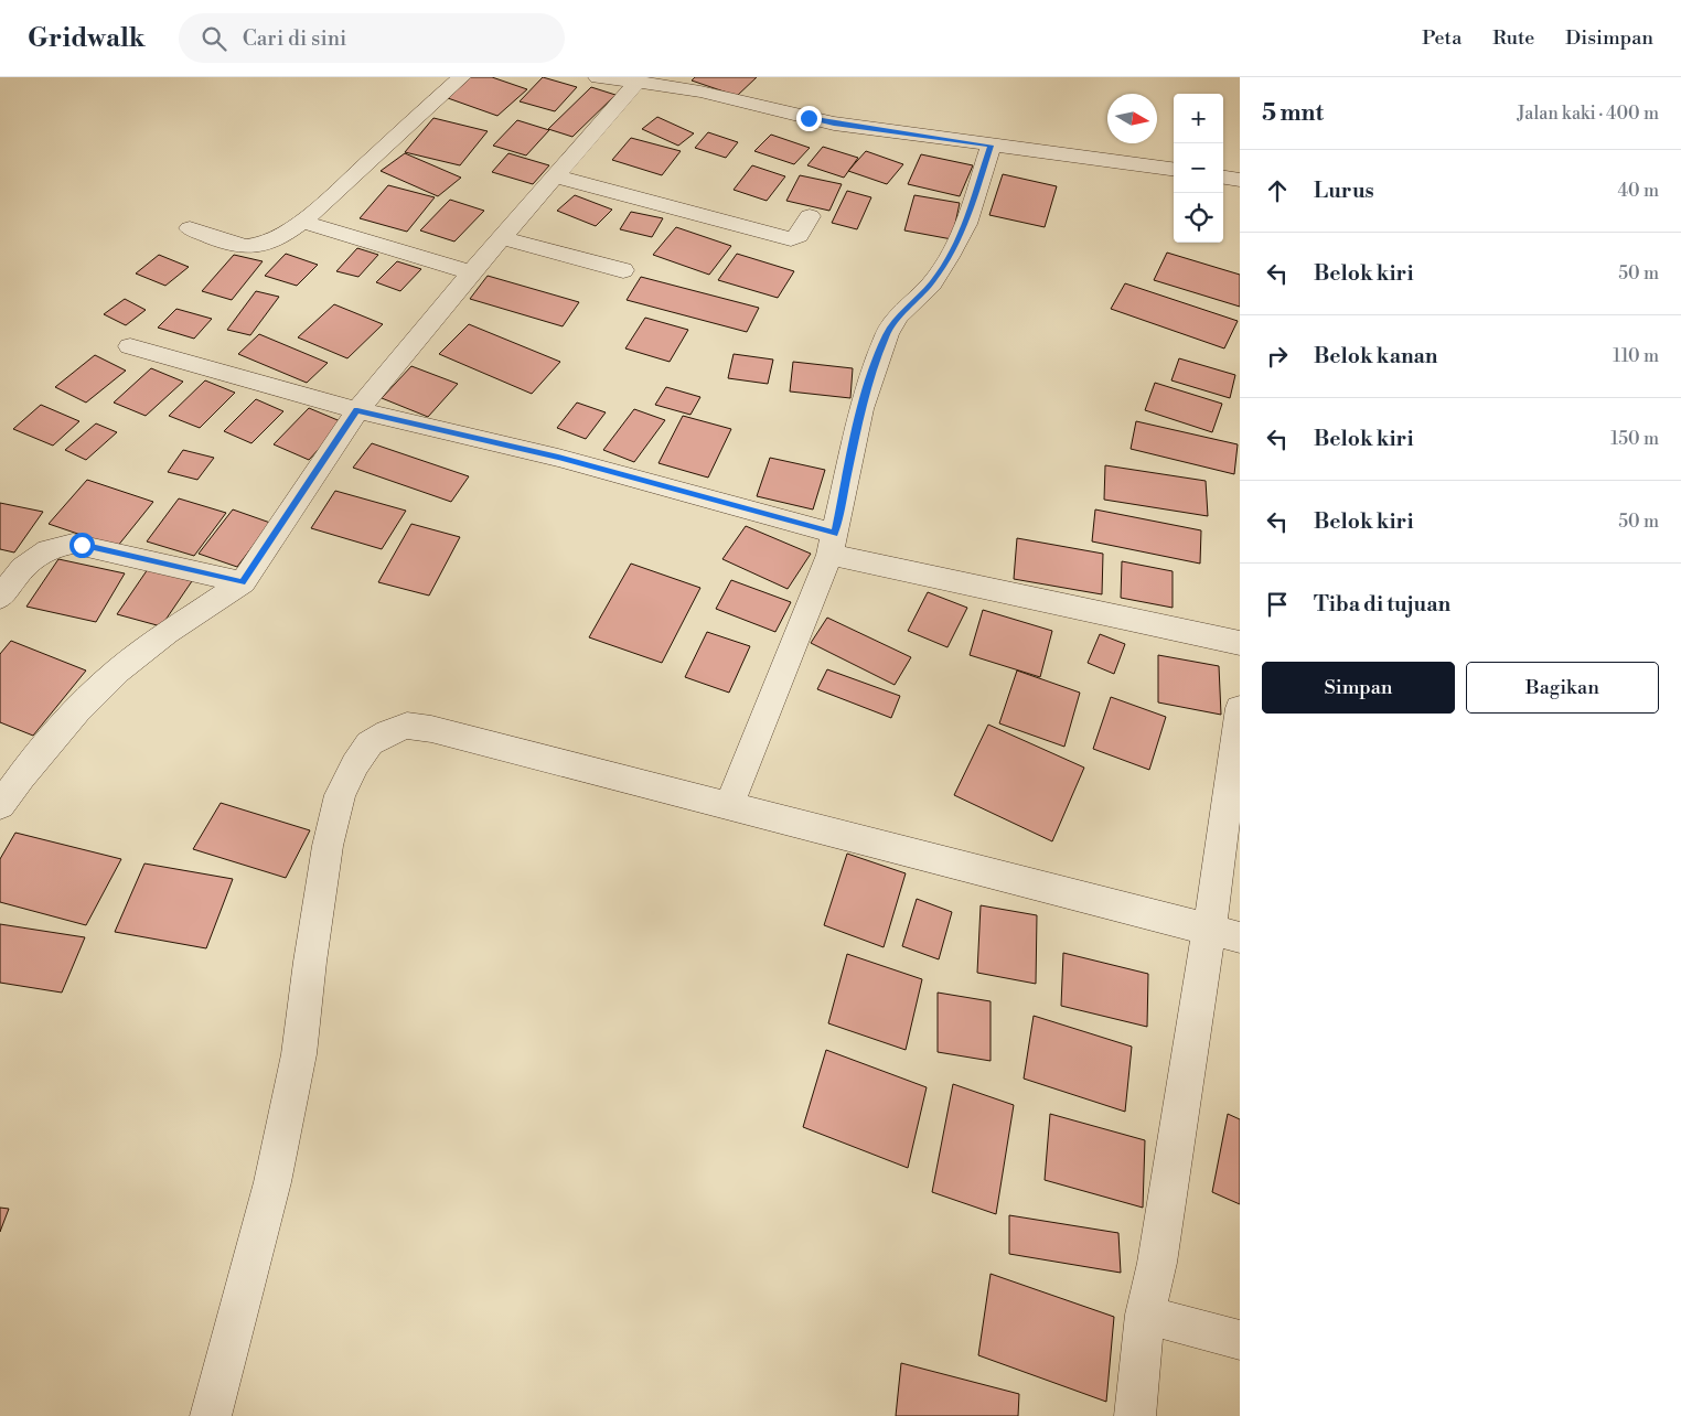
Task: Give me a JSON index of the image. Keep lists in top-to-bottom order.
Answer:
{
  "north": "right",
  "page": {
    "header": "Gridwalk",
    "search": "Cari di sini",
    "nav": ["Peta", "Rute", "Disimpan"],
    "heading": ["5 mnt", "Jalan kaki · 400 m"],
    "map_buttons": ["+", "−"],
    "list": [
      ["Lurus", "40 m"],
      ["Belok kiri", "50 m"],
      ["Belok kanan", "110 m"],
      ["Belok kiri", "150 m"],
      ["Belok kiri", "50 m"],
      "Tiba di tujuan"
    ],
    "buttons": ["Simpan", "Bagikan"]
  }
}
